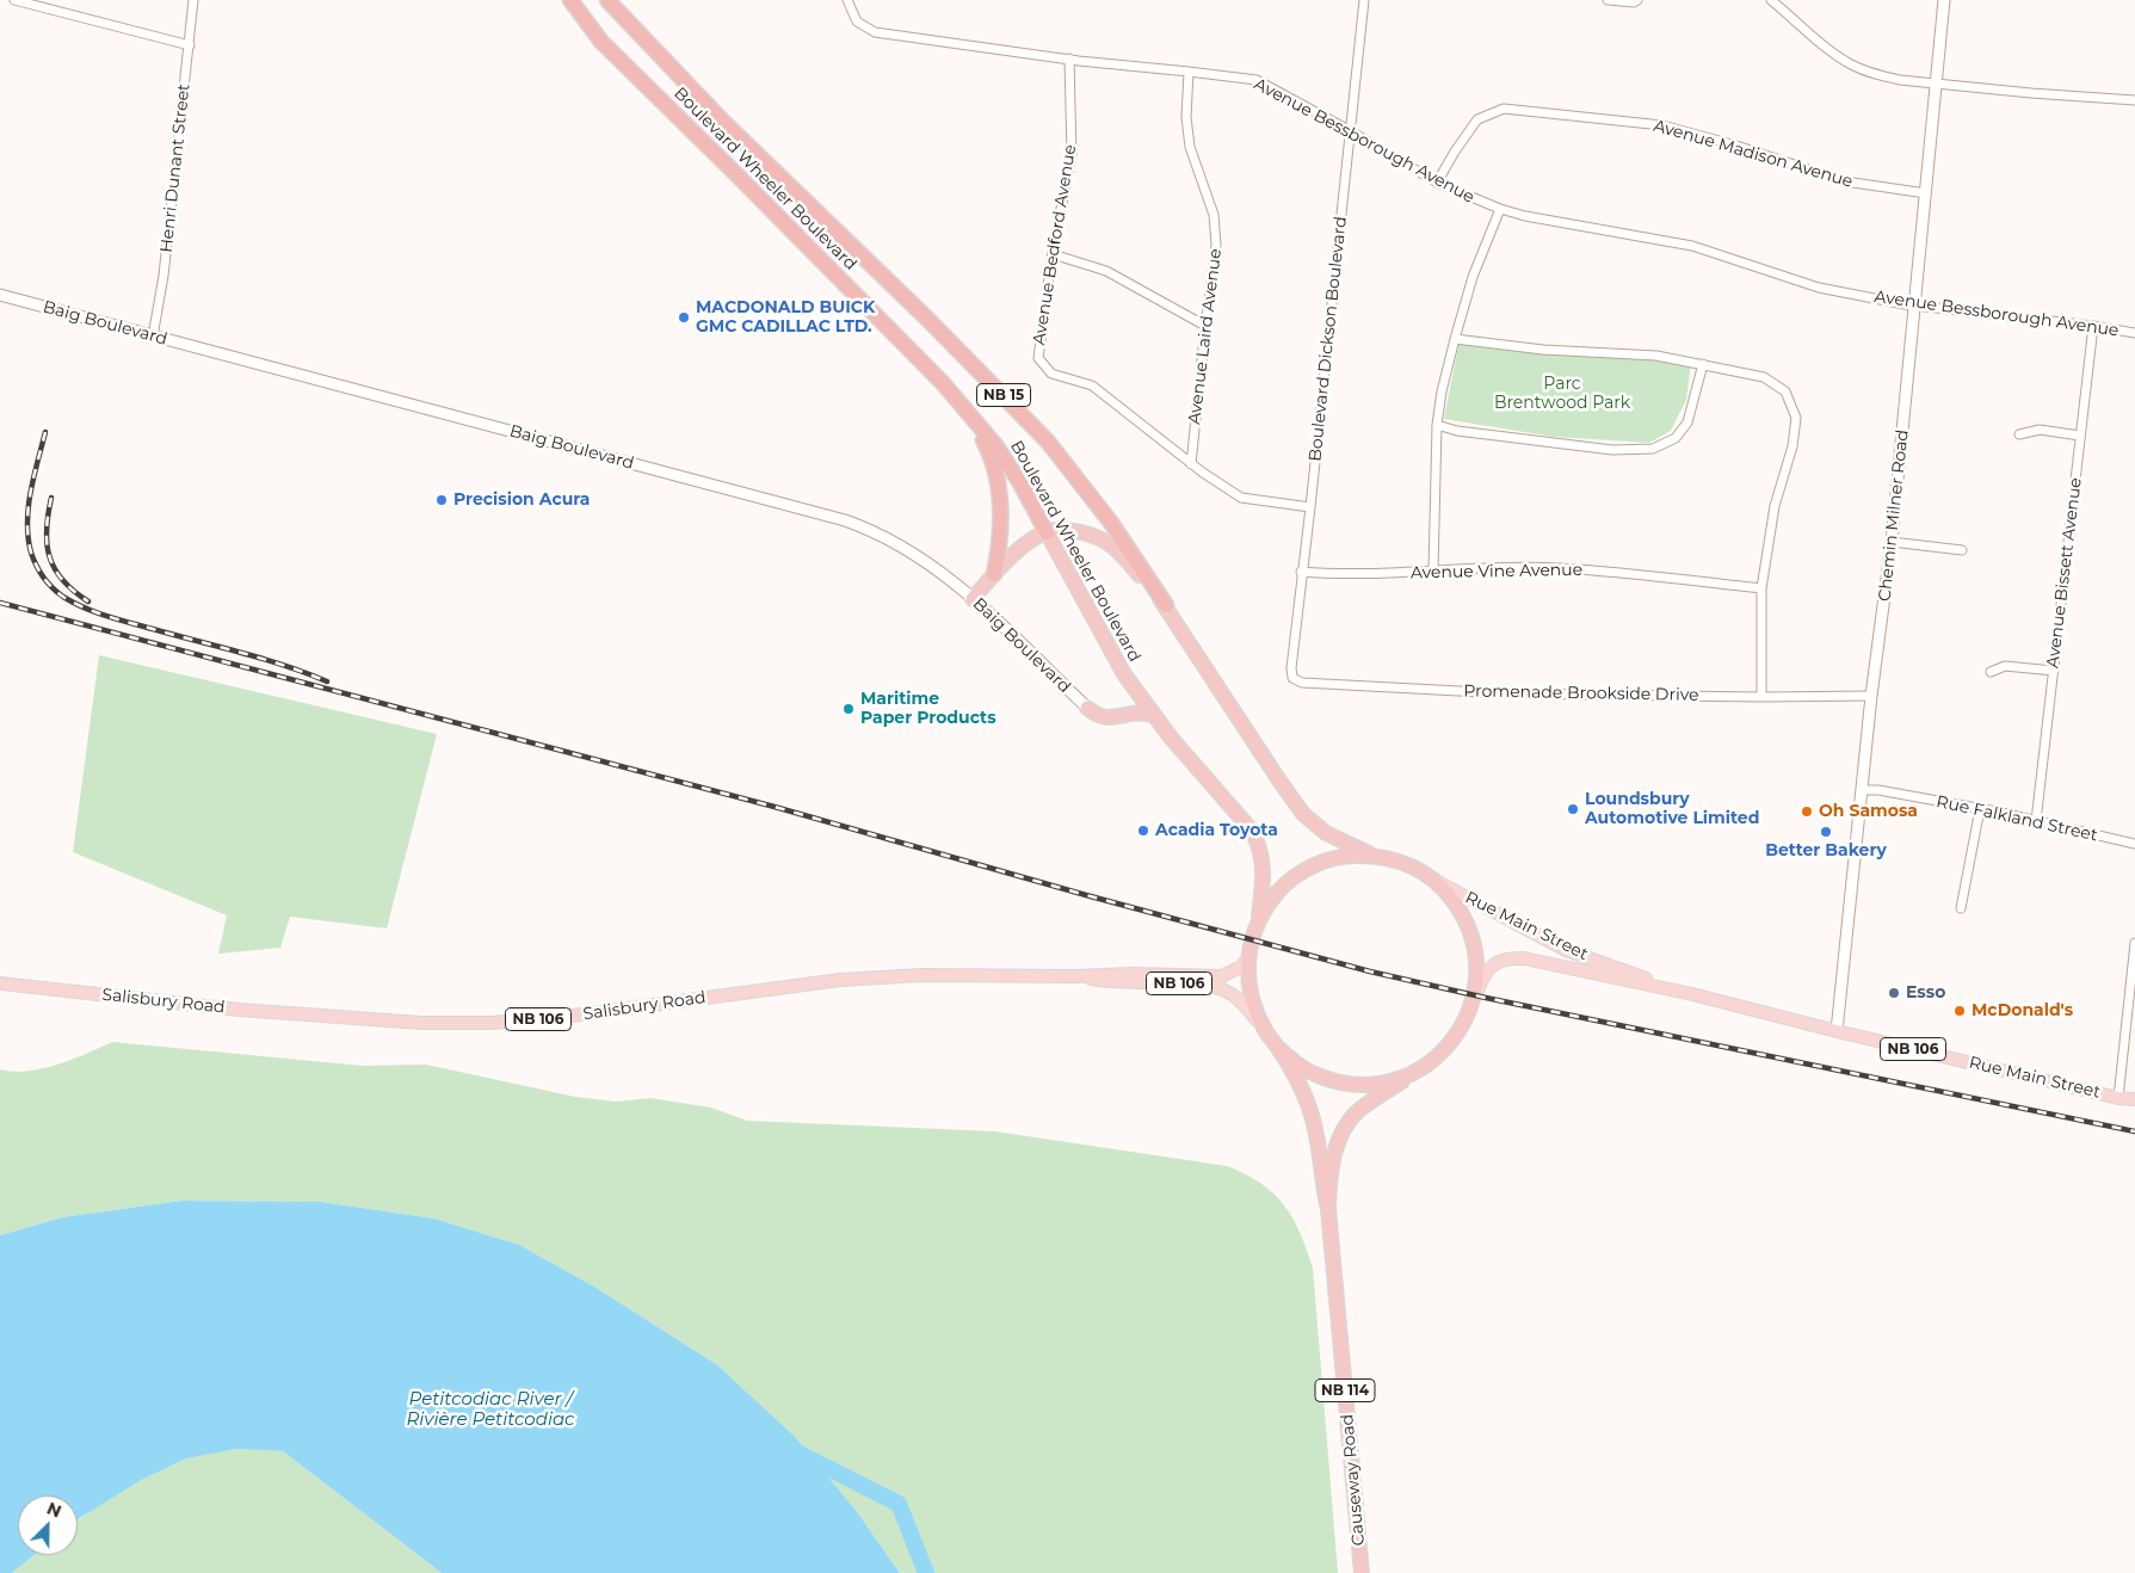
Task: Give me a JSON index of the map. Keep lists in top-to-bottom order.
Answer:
{
  "streets": {
    "highway": [
      "Boulevard Wheeler Boulevard",
      "NB 15",
      "NB 114",
      "Causeway Road"
    ],
    "main road": ["Rue Main Street", "NB 106", "Salisbury Road"],
    "street": [
      "Avenue Bessborough Avenue",
      "Avenue Madison Avenue",
      "Henri Dunant Street",
      "Avenue Bedford Avenue",
      "Baig Boulevard",
      "Avenue Laird Avenue",
      "Boulevard Dickson Boulevard",
      "Chemin Milner Road",
      "Avenue Vine Avenue",
      "Avenue Bissett Avenue",
      "Promenade Brookside Drive",
      "Rue Falkland Street"
    ]
  },
  "crossings": [
    ["Avenue Bessborough Avenue", "Avenue Madison Avenue"],
    ["Avenue Bessborough Avenue", "Avenue Bedford Avenue"],
    ["Avenue Bessborough Avenue", "Avenue Laird Avenue"],
    ["Avenue Bessborough Avenue", "Boulevard Dickson Boulevard"],
    ["Avenue Bessborough Avenue", "Chemin Milner Road"],
    ["Avenue Bessborough Avenue", "Avenue Bissett Avenue"],
    ["Avenue Madison Avenue", "Chemin Milner Road"],
    ["Henri Dunant Street", "Baig Boulevard"],
    ["Boulevard Wheeler Boulevard", "Causeway Road"],
    ["Avenue Bedford Avenue", "Avenue Laird Avenue"],
    ["Boulevard Dickson Boulevard", "Avenue Vine Avenue"],
    ["Boulevard Dickson Boulevard", "Promenade Brookside Drive"],
    ["Chemin Milner Road", "Promenade Brookside Drive"],
    ["Chemin Milner Road", "Rue Falkland Street"],
    ["Chemin Milner Road", "Rue Main Street"],
    ["Avenue Bissett Avenue", "Rue Falkland Street"],
    ["Rue Main Street", "Causeway Road"]
  ],
  "water": ["Petitcodiac River / Rivière Petitcodiac"],
  "parks": ["Parc Brentwood Park"],
  "places": [
    "MACDONALD BUICK GMC CADILLAC LTD.",
    "Precision Acura",
    "Maritime Paper Products",
    "Loundsbury Automotive Limited",
    "Oh Samosa",
    "Acadia Toyota",
    "Better Bakery",
    "Esso",
    "McDonald's"
  ],
  "north": "top right"
}
